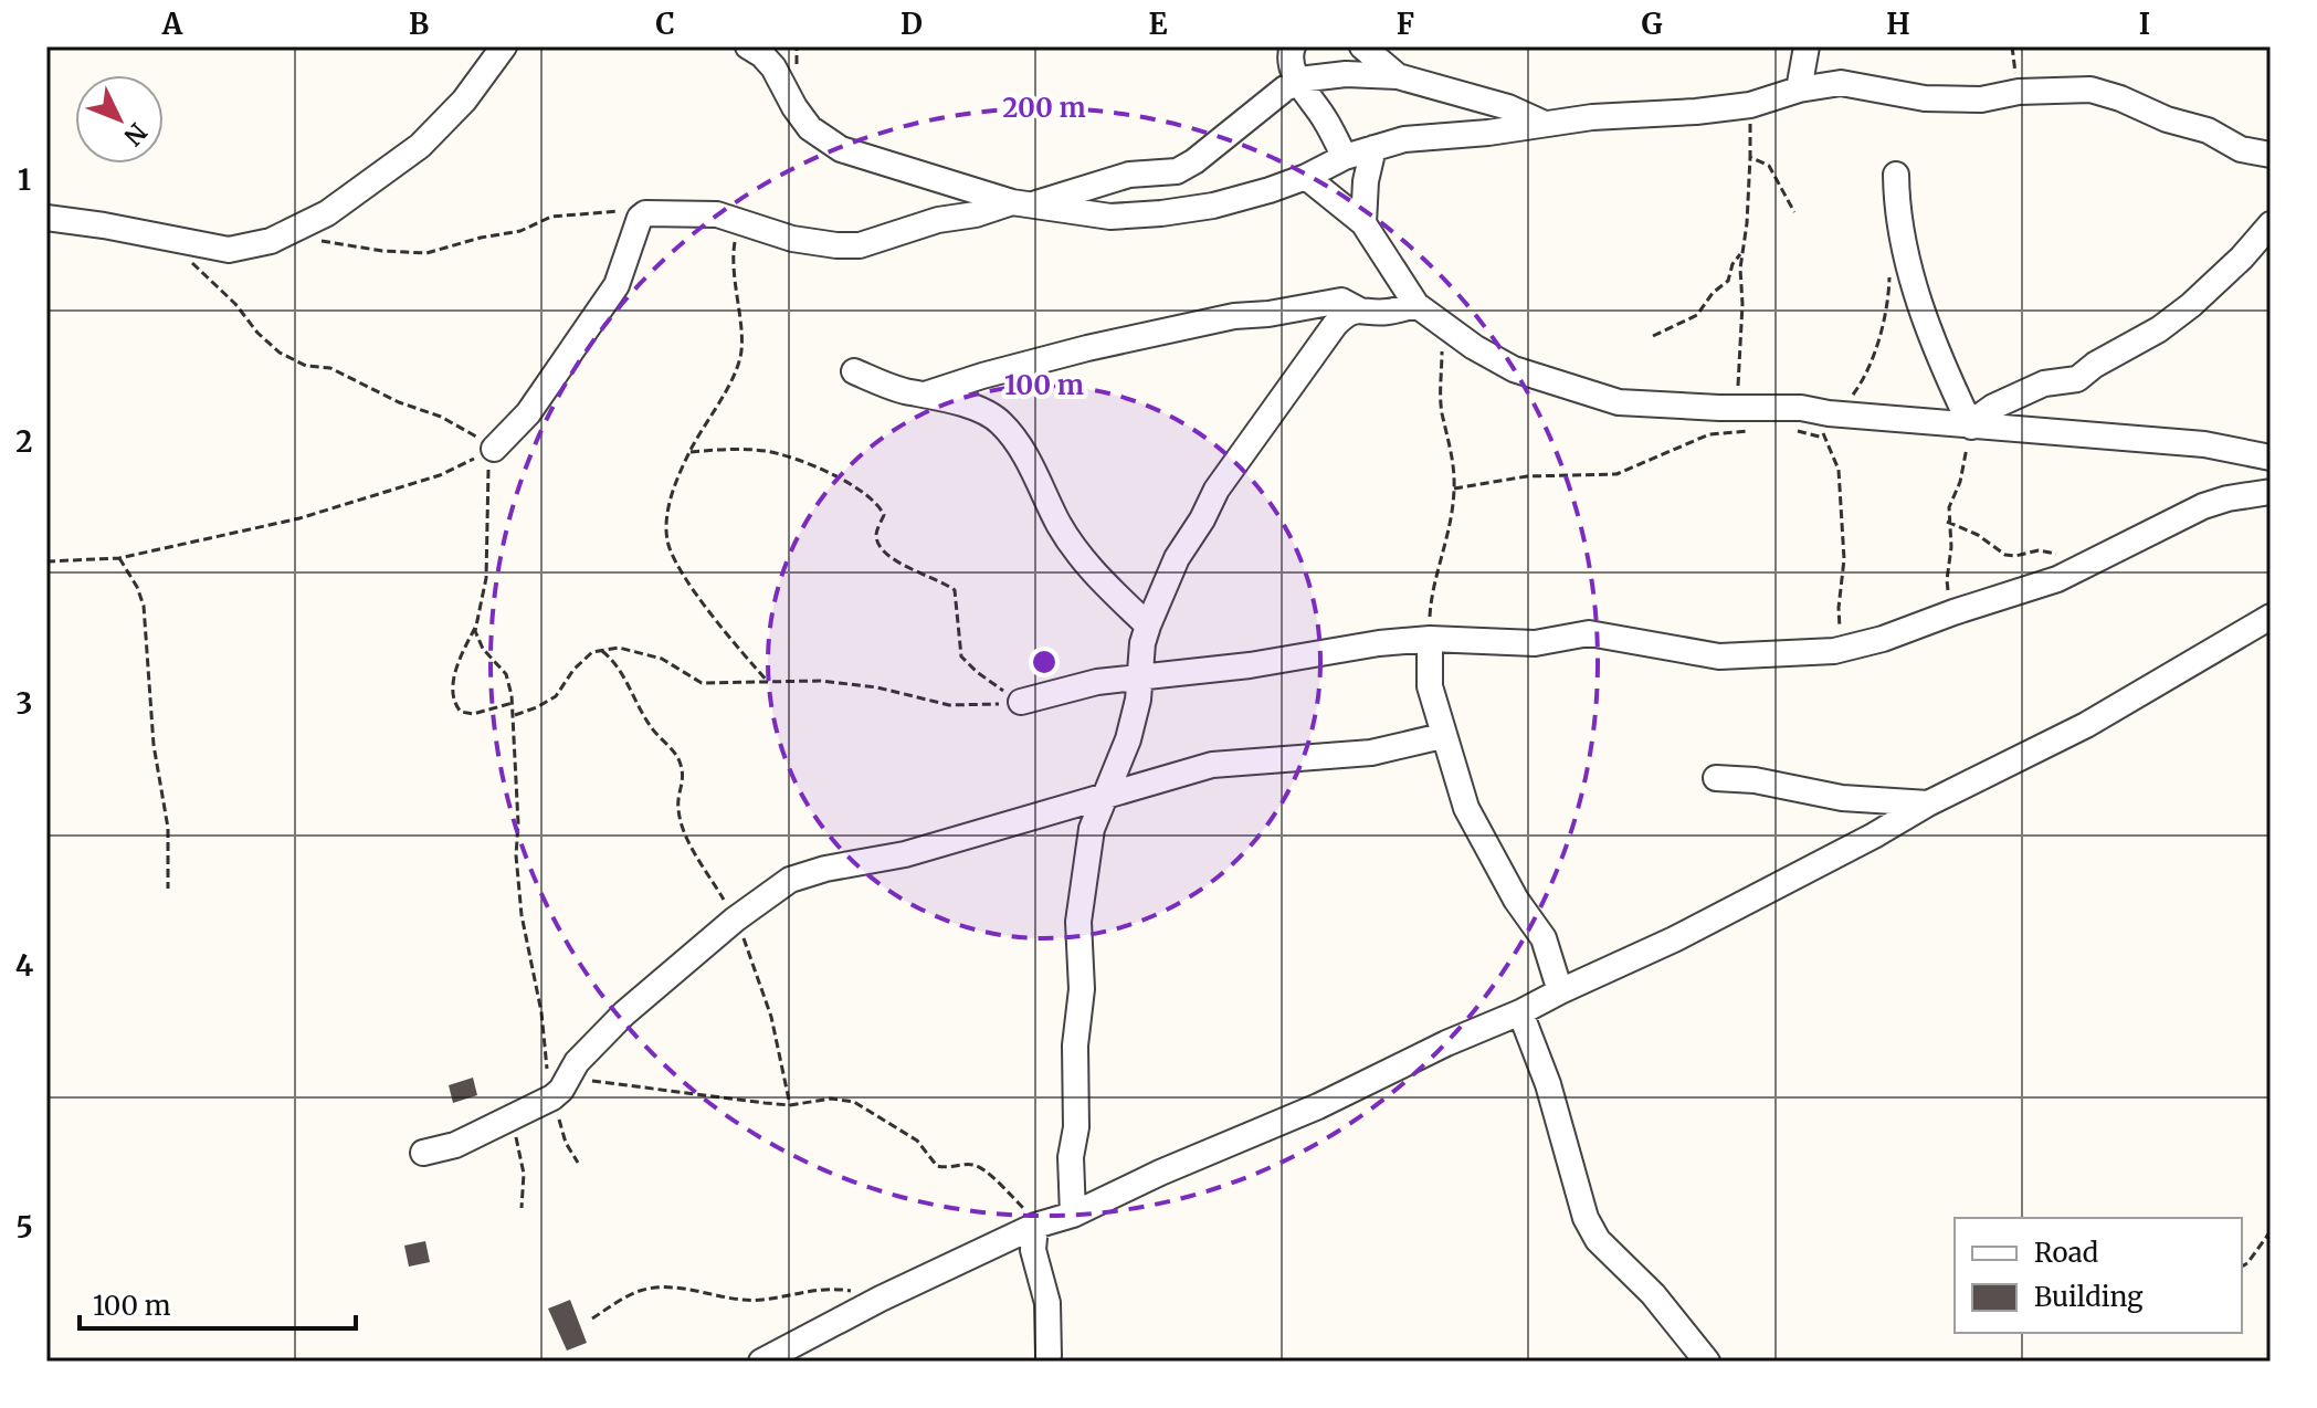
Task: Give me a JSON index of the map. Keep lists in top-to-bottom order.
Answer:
{
  "legend": ["Road", "Building"],
  "scale_bar": "100 m",
  "north": "bottom right",
  "grid": {
    "columns": [
      "A",
      "B",
      "C",
      "D",
      "E",
      "F",
      "G",
      "H",
      "I"
    ],
    "rows": [
      "1",
      "2",
      "3",
      "4",
      "5"
    ]
  },
  "rings": ["200 m", "100 m"]
}
